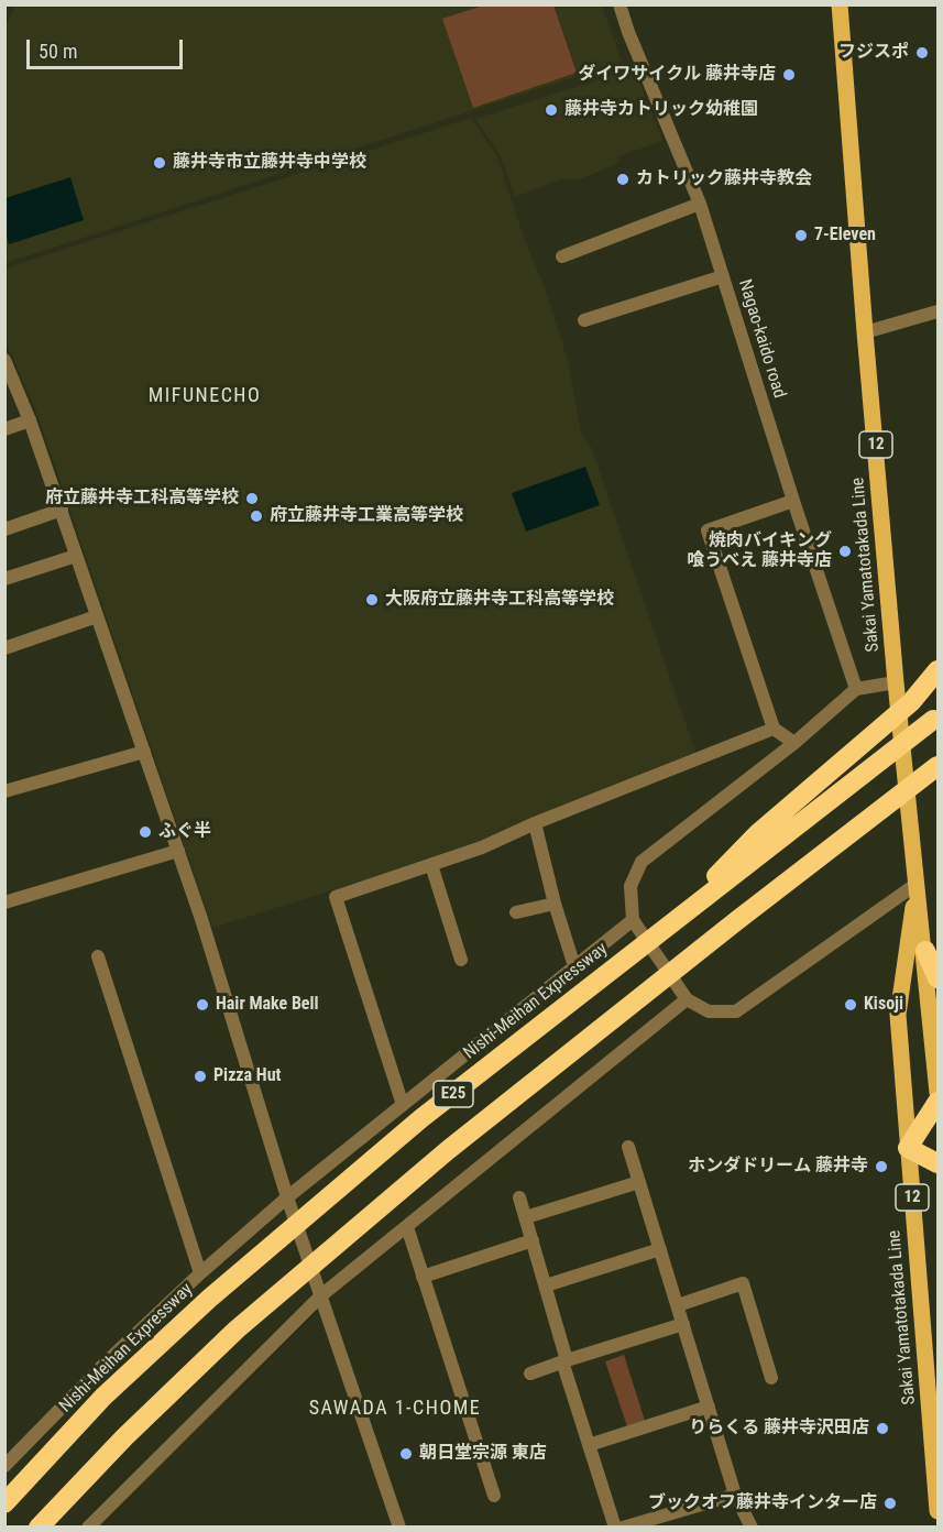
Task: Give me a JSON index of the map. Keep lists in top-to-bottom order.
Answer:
{
  "streets": {
    "highway": ["Nishi-Meihan Expressway", "E25"],
    "main road": ["12", "Sakai Yamatotakada Line"],
    "street": ["Nagao-kaido road"]
  },
  "districts": ["MIFUNECHO", "SAWADA 1-CHOME"],
  "places": [
    "フジスポ",
    "ダイワサイクル 藤井寺店",
    "藤井寺カトリック幼稚園",
    "藤井寺市立藤井寺中学校",
    "カトリック藤井寺教会",
    "7-Eleven",
    "府立藤井寺工科高等学校",
    "府立藤井寺工業高等学校",
    "焼肉バイキング 喰うべえ 藤井寺店",
    "大阪府立藤井寺工科高等学校",
    "ふぐ半",
    "Hair Make Bell",
    "Kisoji",
    "Pizza Hut",
    "ホンダドリーム 藤井寺",
    "りらくる 藤井寺沢田店",
    "朝日堂宗源 東店",
    "ブックオフ藤井寺インター店"
  ],
  "scale_bar": "50 m"
}
